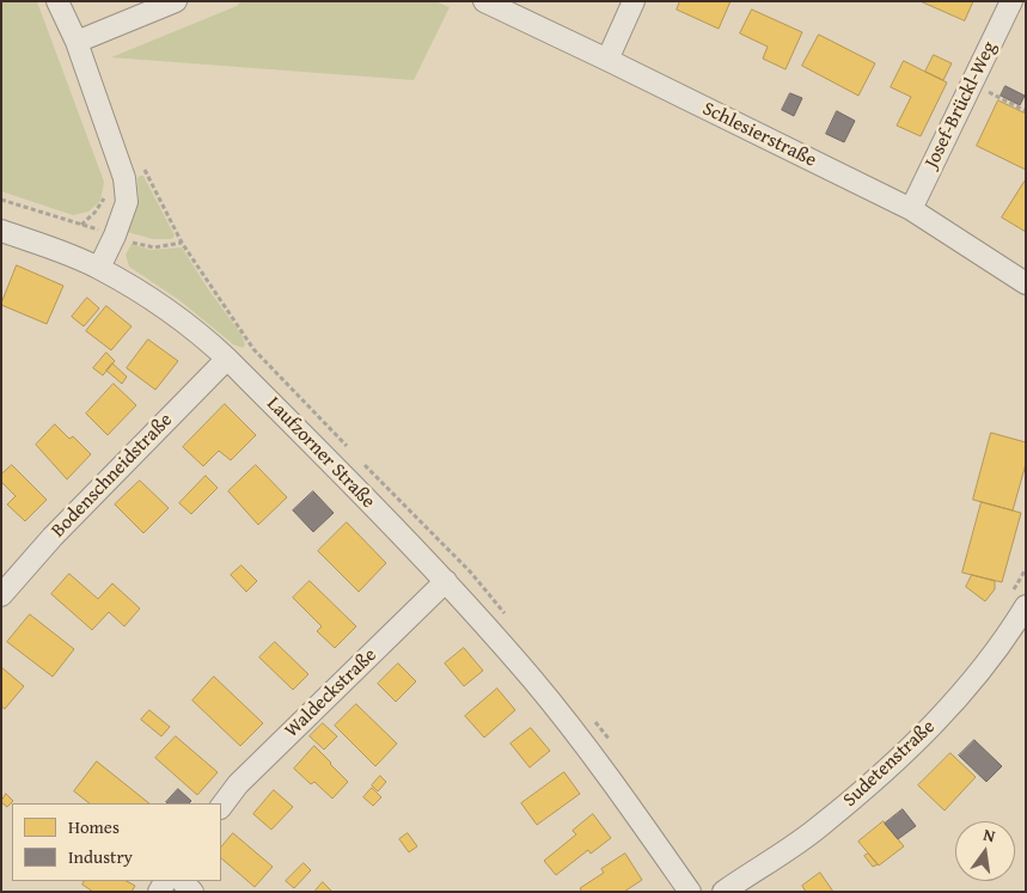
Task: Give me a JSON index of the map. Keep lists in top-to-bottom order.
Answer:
{
  "streets": {
    "street": [
      "Josef-Brückl-Weg",
      "Schlesierstraße",
      "Laufzorner Straße",
      "Bodenschneidstraße",
      "Waldeckstraße",
      "Sudetenstraße"
    ]
  },
  "crossings": [
    ["Josef-Brückl-Weg", "Schlesierstraße"],
    ["Laufzorner Straße", "Bodenschneidstraße"],
    ["Laufzorner Straße", "Waldeckstraße"]
  ],
  "legend": ["Homes", "Industry"],
  "north": "top"
}
